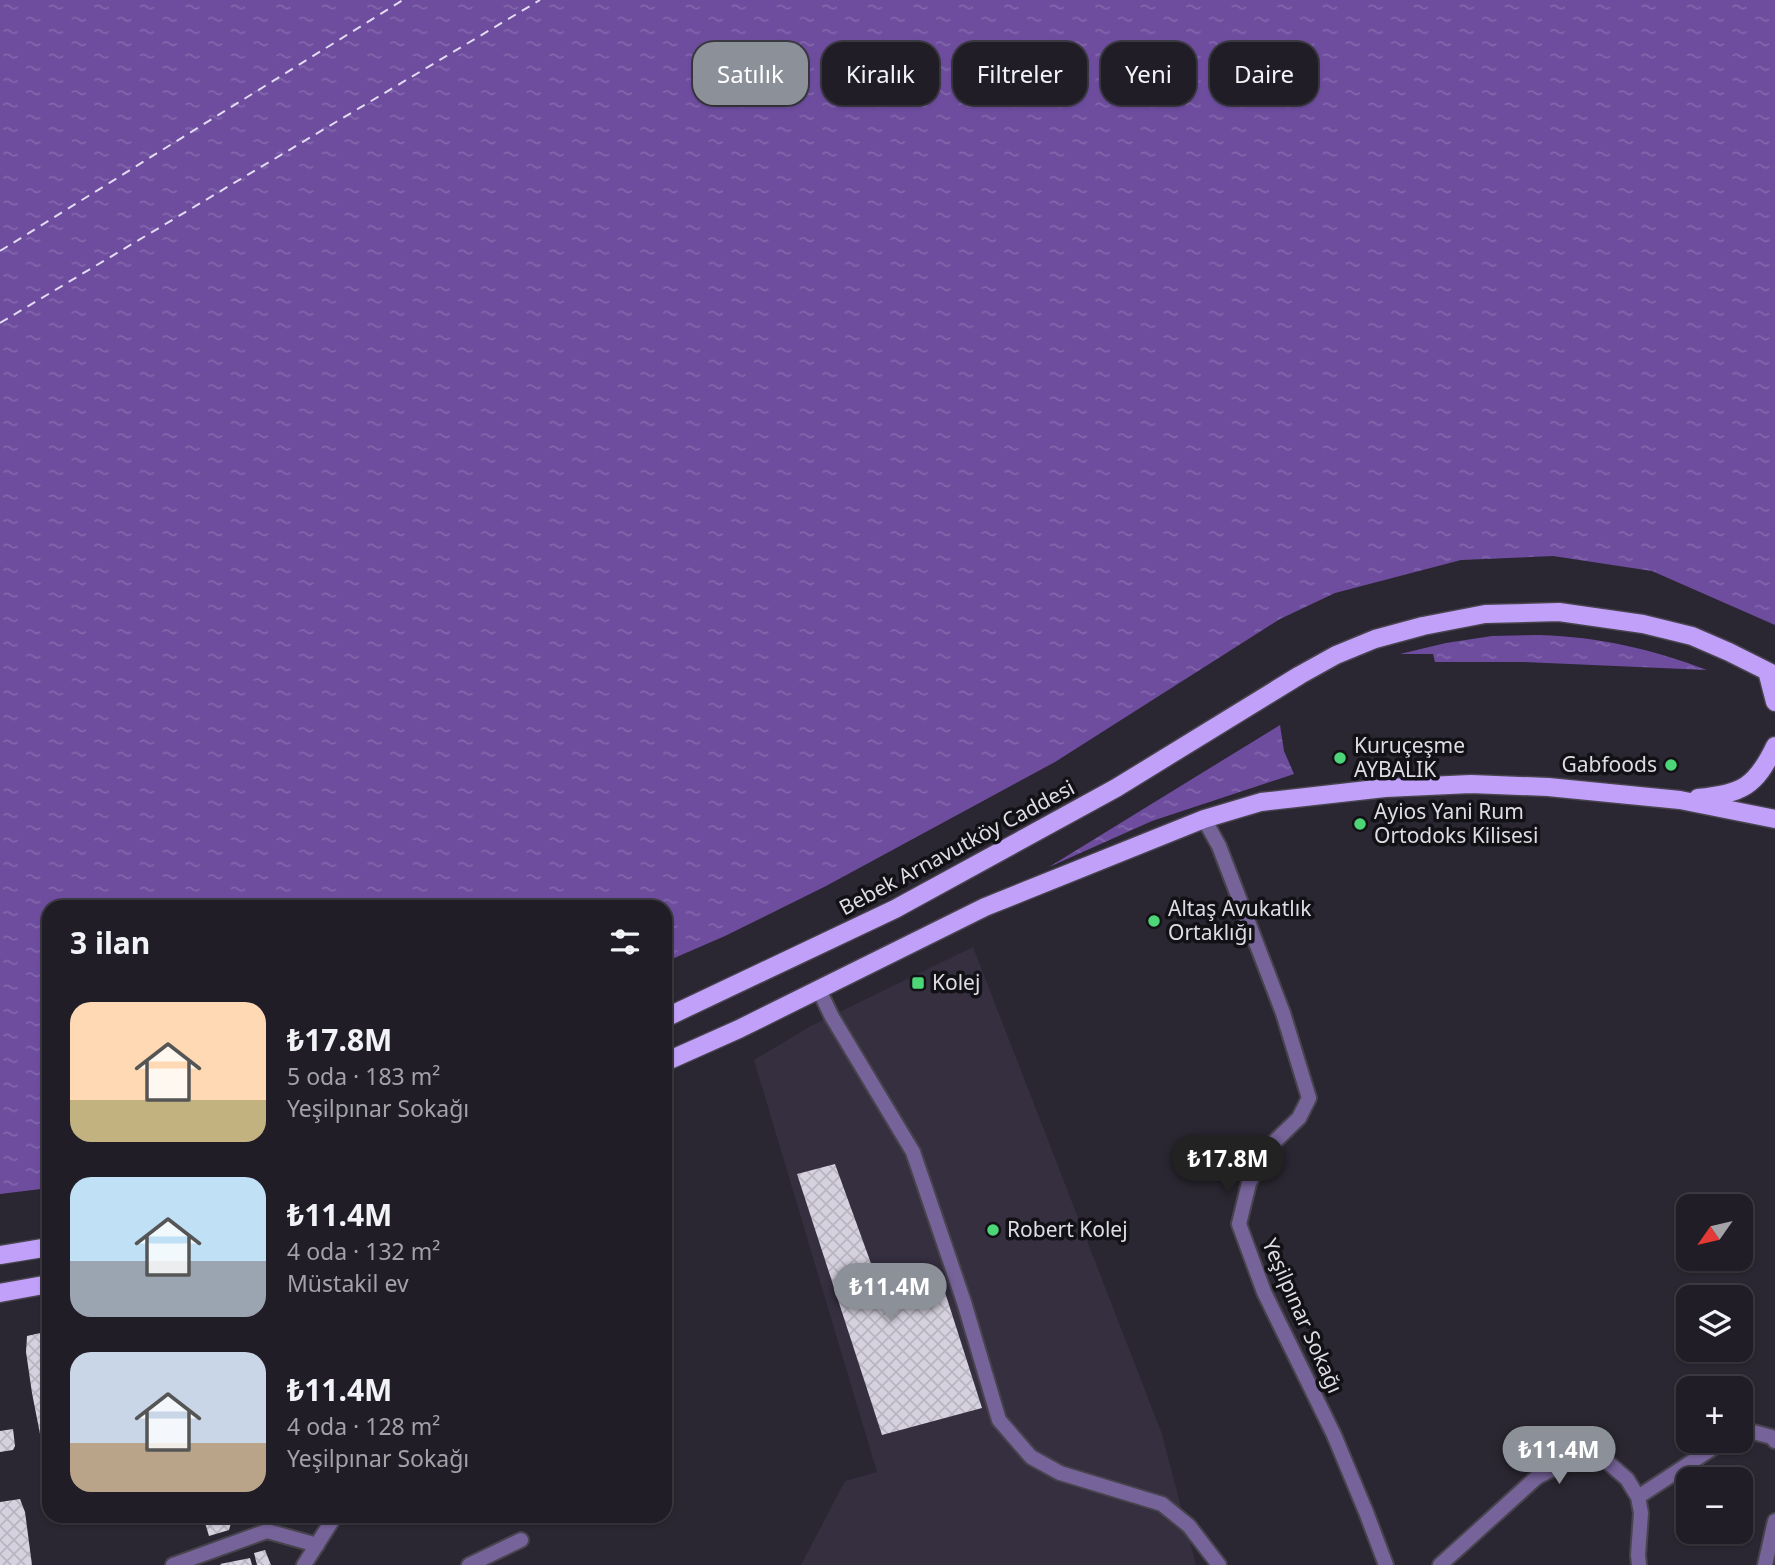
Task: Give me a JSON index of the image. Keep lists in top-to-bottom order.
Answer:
{
  "streets": {
    "main road": ["Bebek Arnavutköy Caddesi"],
    "street": ["Yeşilpınar Sokağı"]
  },
  "places": {
    "other": [
      "Kuruçeşme AYBALIK",
      "Gabfoods",
      "Ayios Yani Rum Ortodoks Kilisesi",
      "Altaş Avukatlık Ortaklığı",
      "Robert Kolej"
    ],
    "transit": ["Kolej"]
  },
  "north": "bottom left",
  "page": {
    "chip": [
      "Satılık",
      "Kiralık",
      "Filtreler",
      "Yeni",
      "Daire"
    ],
    "heading": "3 ilan",
    "list": [
      {
        "name": "₺17.8M",
        "note": "5 oda · 183 m² · Yeşilpınar Sokağı"
      },
      {
        "name": "₺11.4M",
        "note": "4 oda · 132 m² · Müstakil ev"
      },
      {
        "name": "₺11.4M",
        "note": "4 oda · 128 m² · Yeşilpınar Sokağı"
      }
    ],
    "price": ["₺17.8M", "₺11.4M", "₺11.4M"],
    "map_buttons": ["+", "−"]
  }
}
